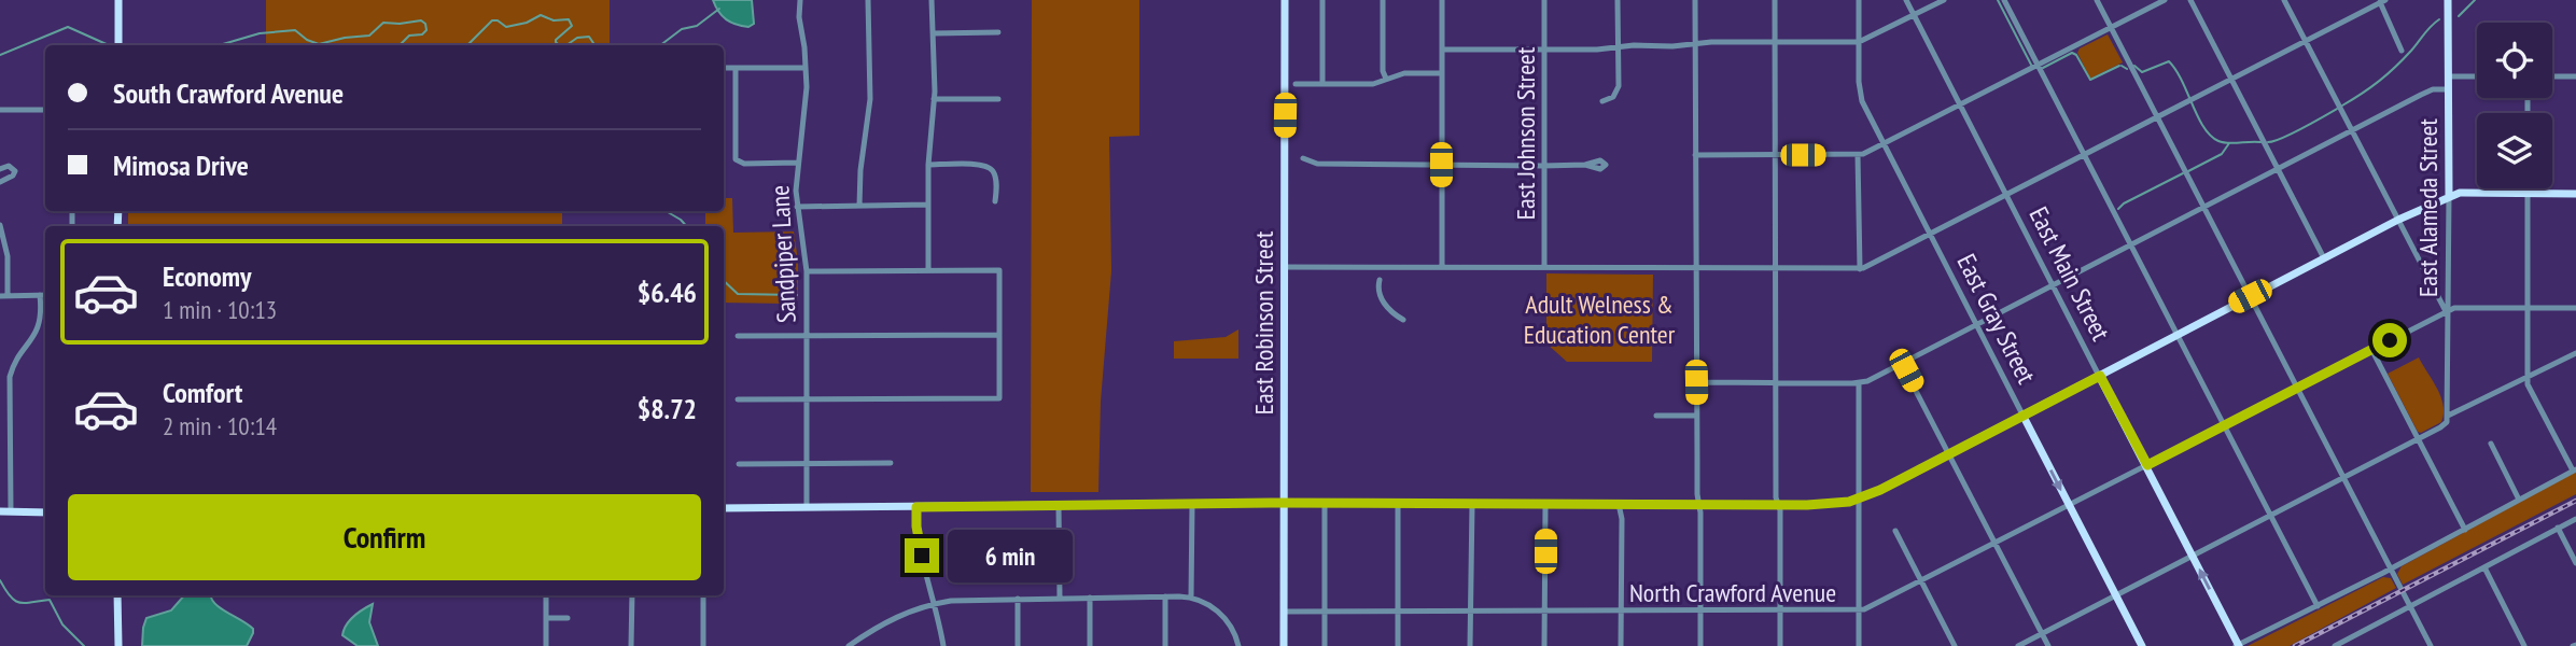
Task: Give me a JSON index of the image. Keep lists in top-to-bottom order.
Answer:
{
  "streets": {
    "main road": [
      "East Alameda Street",
      "East Main Street",
      "East Gray Street",
      "East Robinson Street"
    ],
    "street": ["East Johnson Street", "Sandpiper Lane", "North Crawford Avenue"]
  },
  "crossings": [
    ["East Alameda Street", "North Crawford Avenue"],
    ["East Main Street", "North Crawford Avenue"],
    ["East Gray Street", "North Crawford Avenue"],
    ["East Robinson Street", "North Crawford Avenue"]
  ],
  "parks": ["Adult Welness & Education Center"],
  "page": {
    "banner": ["South Crawford Avenue", "Mimosa Drive"],
    "list": [
      {
        "name": "Economy",
        "note": "1 min · 10:13",
        "value": "$6.46"
      },
      {
        "name": "Comfort",
        "note": "2 min · 10:14",
        "value": "$8.72"
      }
    ],
    "buttons": "Confirm",
    "bubble": "6 min"
  }
}
